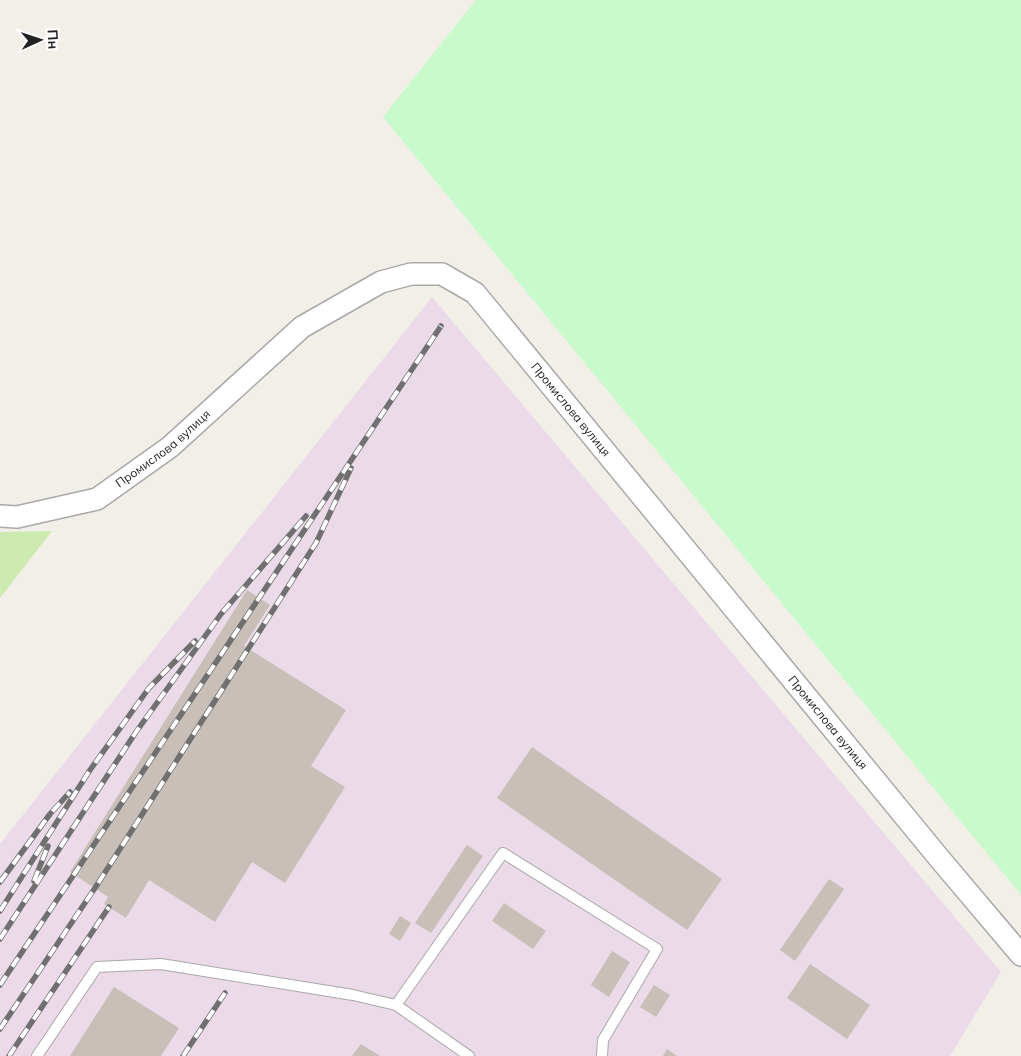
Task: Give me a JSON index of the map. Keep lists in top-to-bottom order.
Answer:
{
  "streets": {
    "street": ["Промислова вулиця"]
  },
  "north": "right"
}
